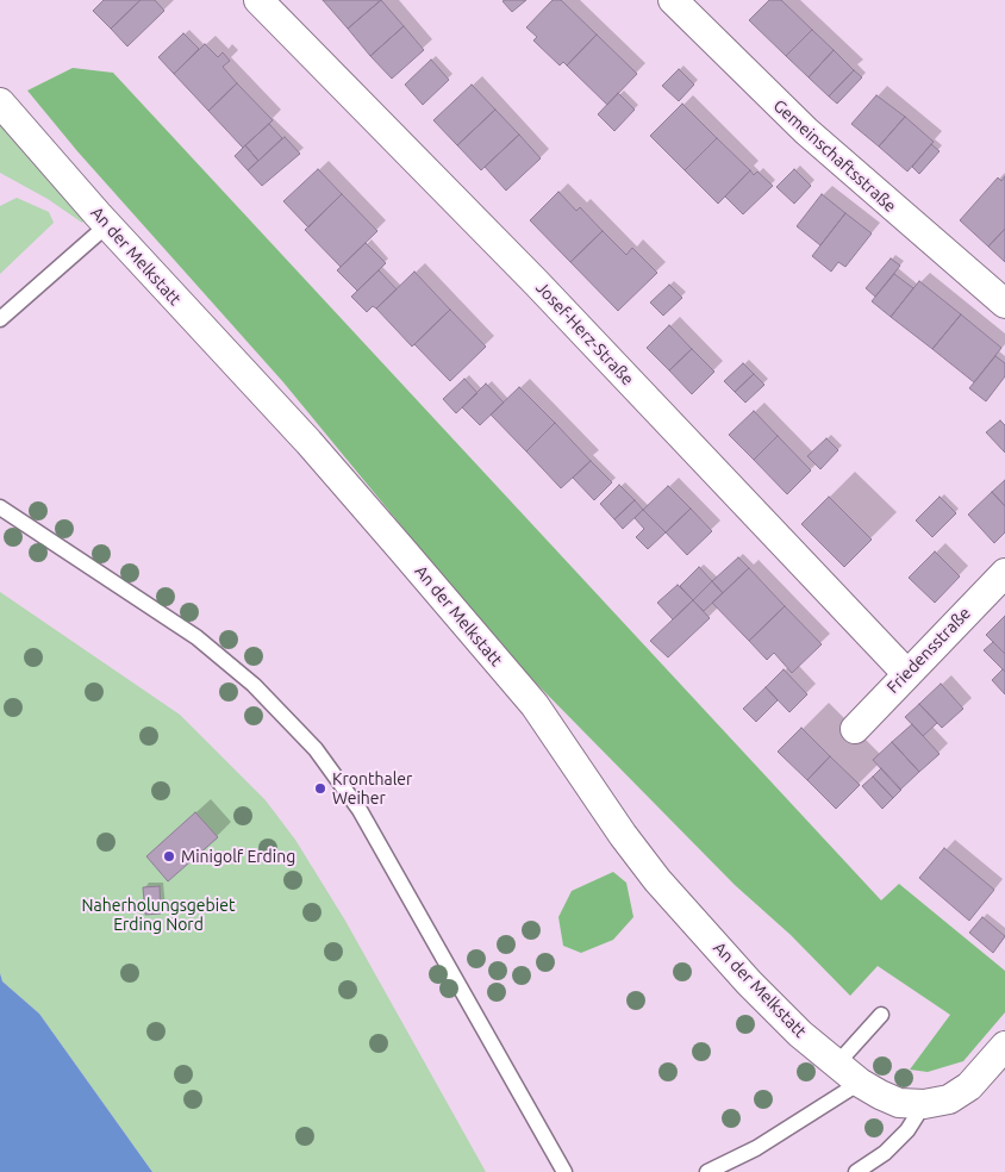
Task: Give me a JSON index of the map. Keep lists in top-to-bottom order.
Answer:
{
  "streets": {
    "street": [
      "Gemeinschaftsstraße",
      "An der Melkstatt",
      "Josef-Herz-Straße",
      "Friedensstraße"
    ]
  },
  "crossings": [
    ["Josef-Herz-Straße", "Friedensstraße"]
  ],
  "parks": ["Naherholungsgebiet Erding Nord"],
  "places": ["Kronthaler Weiher", "Minigolf Erding"]
}
